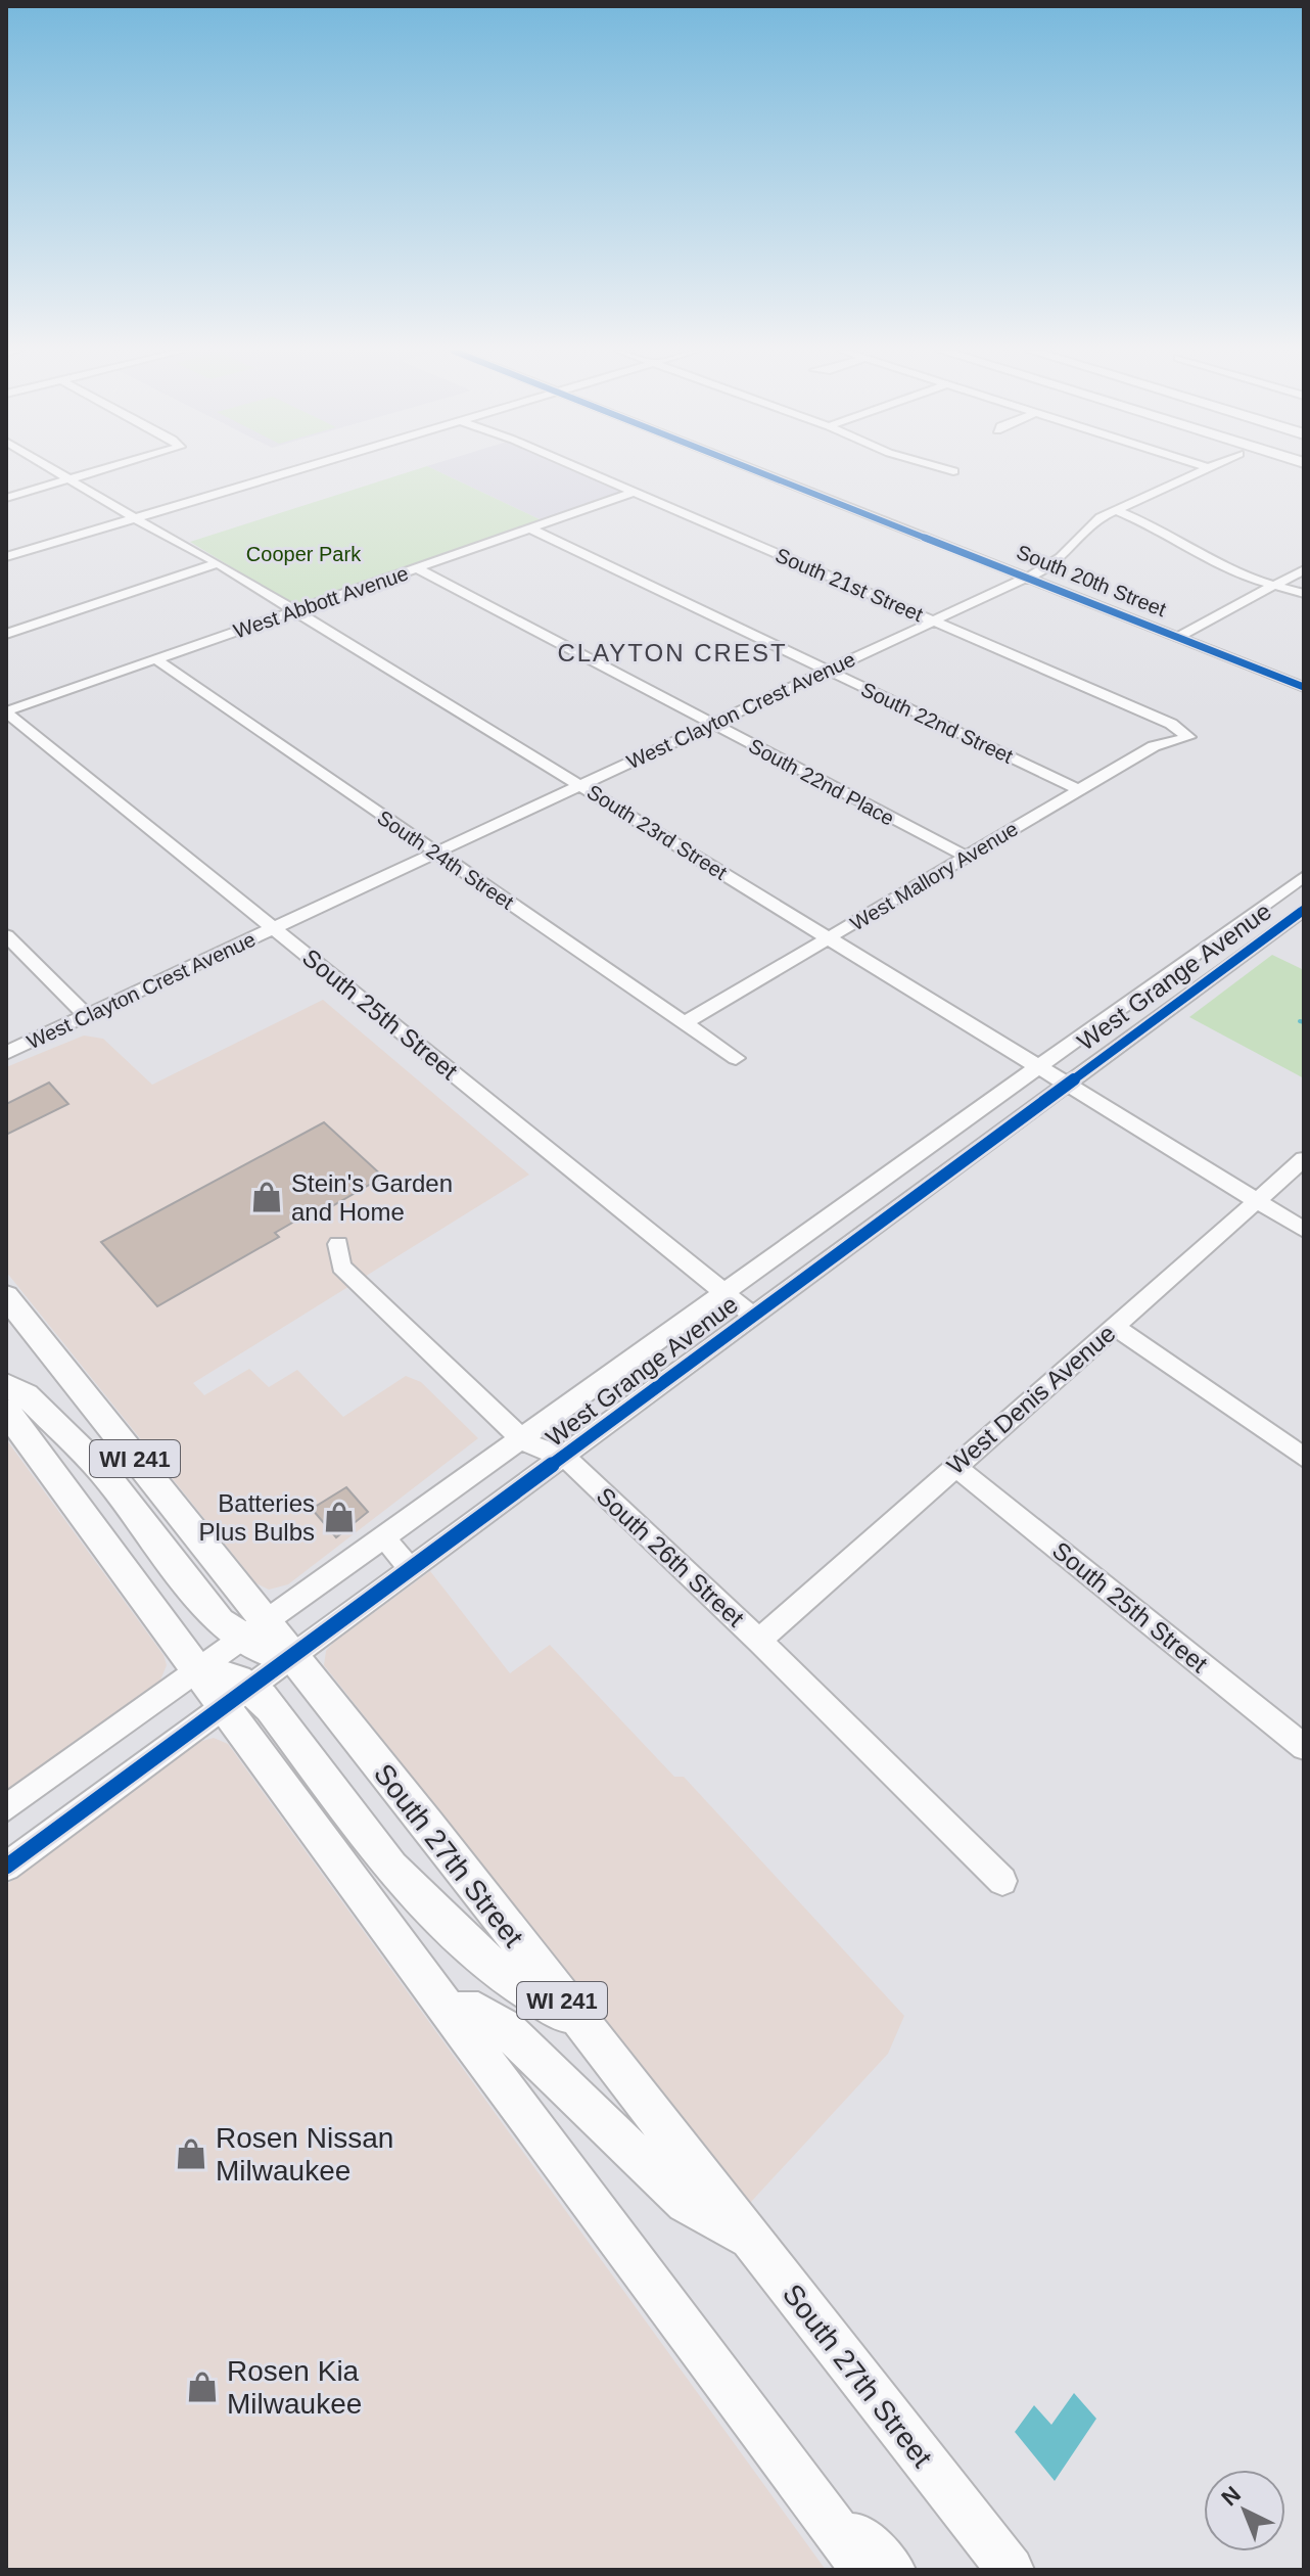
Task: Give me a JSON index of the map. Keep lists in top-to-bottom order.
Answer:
{
  "streets": {
    "main road": ["WI 241", "South 27th Street"],
    "street": [
      "South 20th Street",
      "South 21st Street",
      "West Abbott Avenue",
      "West Clayton Crest Avenue",
      "South 22nd Street",
      "South 22nd Place",
      "South 23rd Street",
      "South 24th Street",
      "West Mallory Avenue",
      "West Grange Avenue",
      "South 25th Street",
      "West Denis Avenue",
      "South 26th Street"
    ]
  },
  "crossings": [
    ["South 20th Street", "West Clayton Crest Avenue"],
    ["South 21st Street", "West Abbott Avenue"],
    ["South 21st Street", "West Clayton Crest Avenue"],
    ["South 21st Street", "West Mallory Avenue"],
    ["West Abbott Avenue", "South 22nd Street"],
    ["West Abbott Avenue", "South 22nd Place"],
    ["West Abbott Avenue", "South 23rd Street"],
    ["West Abbott Avenue", "South 24th Street"],
    ["West Abbott Avenue", "South 25th Street"],
    ["West Clayton Crest Avenue", "South 22nd Street"],
    ["West Clayton Crest Avenue", "South 22nd Place"],
    ["West Clayton Crest Avenue", "South 23rd Street"],
    ["West Clayton Crest Avenue", "South 24th Street"],
    ["West Clayton Crest Avenue", "South 25th Street"],
    ["South 22nd Street", "West Mallory Avenue"],
    ["South 22nd Place", "West Mallory Avenue"],
    ["South 23rd Street", "West Mallory Avenue"],
    ["South 23rd Street", "West Grange Avenue"],
    ["South 23rd Street", "West Denis Avenue"],
    ["South 24th Street", "West Mallory Avenue"],
    ["West Grange Avenue", "South 25th Street"],
    ["West Grange Avenue", "WI 241"],
    ["West Grange Avenue", "South 26th Street"],
    ["West Grange Avenue", "South 27th Street"],
    ["South 25th Street", "West Denis Avenue"],
    ["West Denis Avenue", "South 26th Street"]
  ],
  "districts": ["CLAYTON CREST"],
  "parks": ["Cooper Park"],
  "places": {
    "shop": [
      "Stein's Garden and Home",
      "Batteries Plus Bulbs",
      "Rosen Nissan Milwaukee",
      "Rosen Kia Milwaukee"
    ]
  },
  "north": "top left"
}
